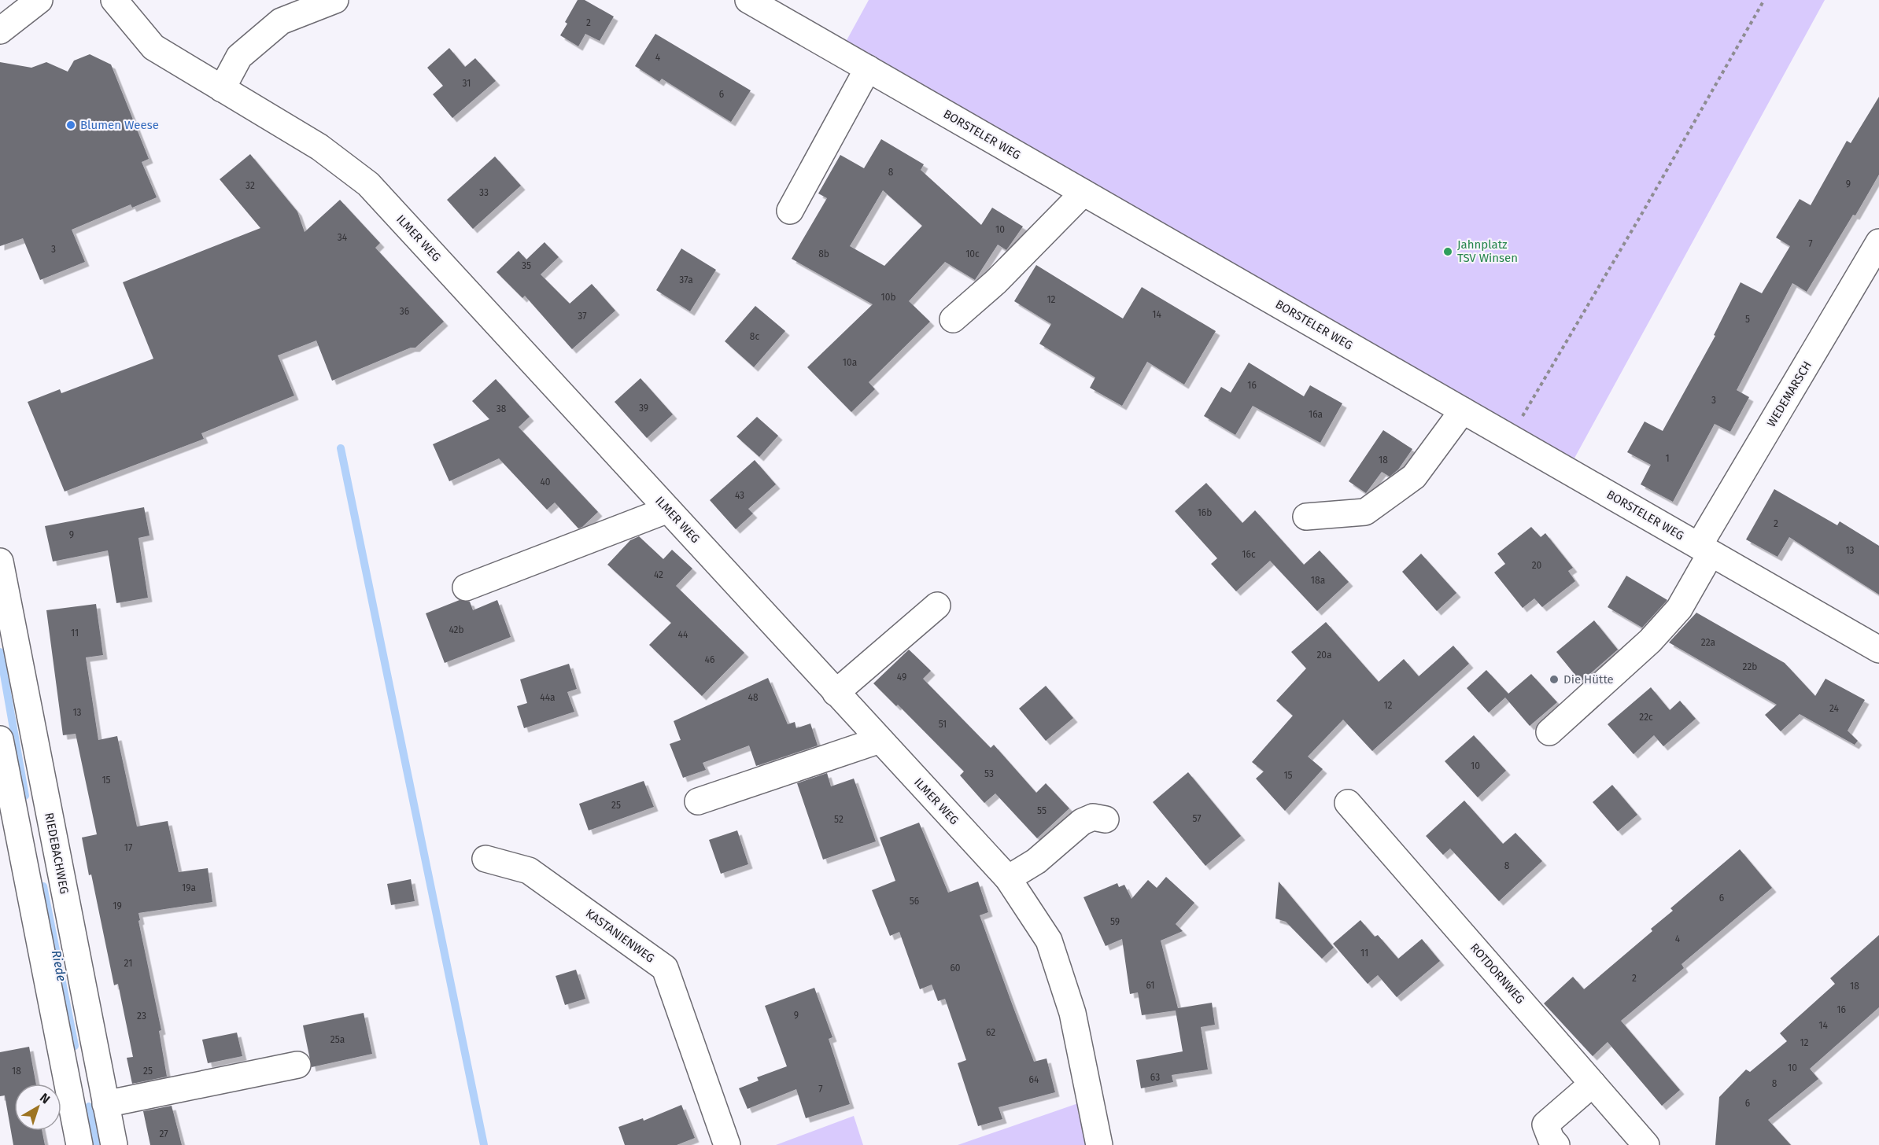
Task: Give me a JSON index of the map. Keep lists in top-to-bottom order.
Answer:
{
  "streets": {
    "street": [
      "BORSTELER WEG",
      "ILMER WEG",
      "WEDEMARSCH",
      "RIEDEBACHWEG",
      "KASTANIENWEG",
      "ROTDORNWEG"
    ]
  },
  "crossings": [
    ["BORSTELER WEG", "WEDEMARSCH"]
  ],
  "water": ["Riede"],
  "places": ["Blumen Weese", "Jahnplatz TSV Winsen", "Die Hütte"],
  "house_numbers": [
    "2",
    "4",
    "31",
    "6",
    "8",
    "9",
    "32",
    "33",
    "10",
    "34",
    "7",
    "3",
    "8b",
    "10c",
    "35",
    "37a",
    "10b",
    "12",
    "36",
    "14",
    "37",
    "5",
    "8c",
    "10a",
    "16",
    "3",
    "39",
    "38",
    "16a",
    "1",
    "18",
    "40",
    "43",
    "16b",
    "2",
    "9",
    "13",
    "16c",
    "20",
    "42",
    "18a",
    "42b",
    "11",
    "44",
    "22a",
    "20a",
    "46",
    "22b",
    "49",
    "44a",
    "48",
    "12",
    "24",
    "13",
    "22c",
    "51",
    "10",
    "53",
    "15",
    "15",
    "25",
    "55",
    "57",
    "52",
    "17",
    "8",
    "19a",
    "6",
    "56",
    "19",
    "59",
    "4",
    "11",
    "21",
    "60",
    "2",
    "61",
    "18",
    "16",
    "9",
    "23",
    "14",
    "62",
    "25a",
    "12",
    "10",
    "18",
    "25",
    "63",
    "64",
    "8",
    "7",
    "6",
    "27"
  ],
  "north": "top right"
}
